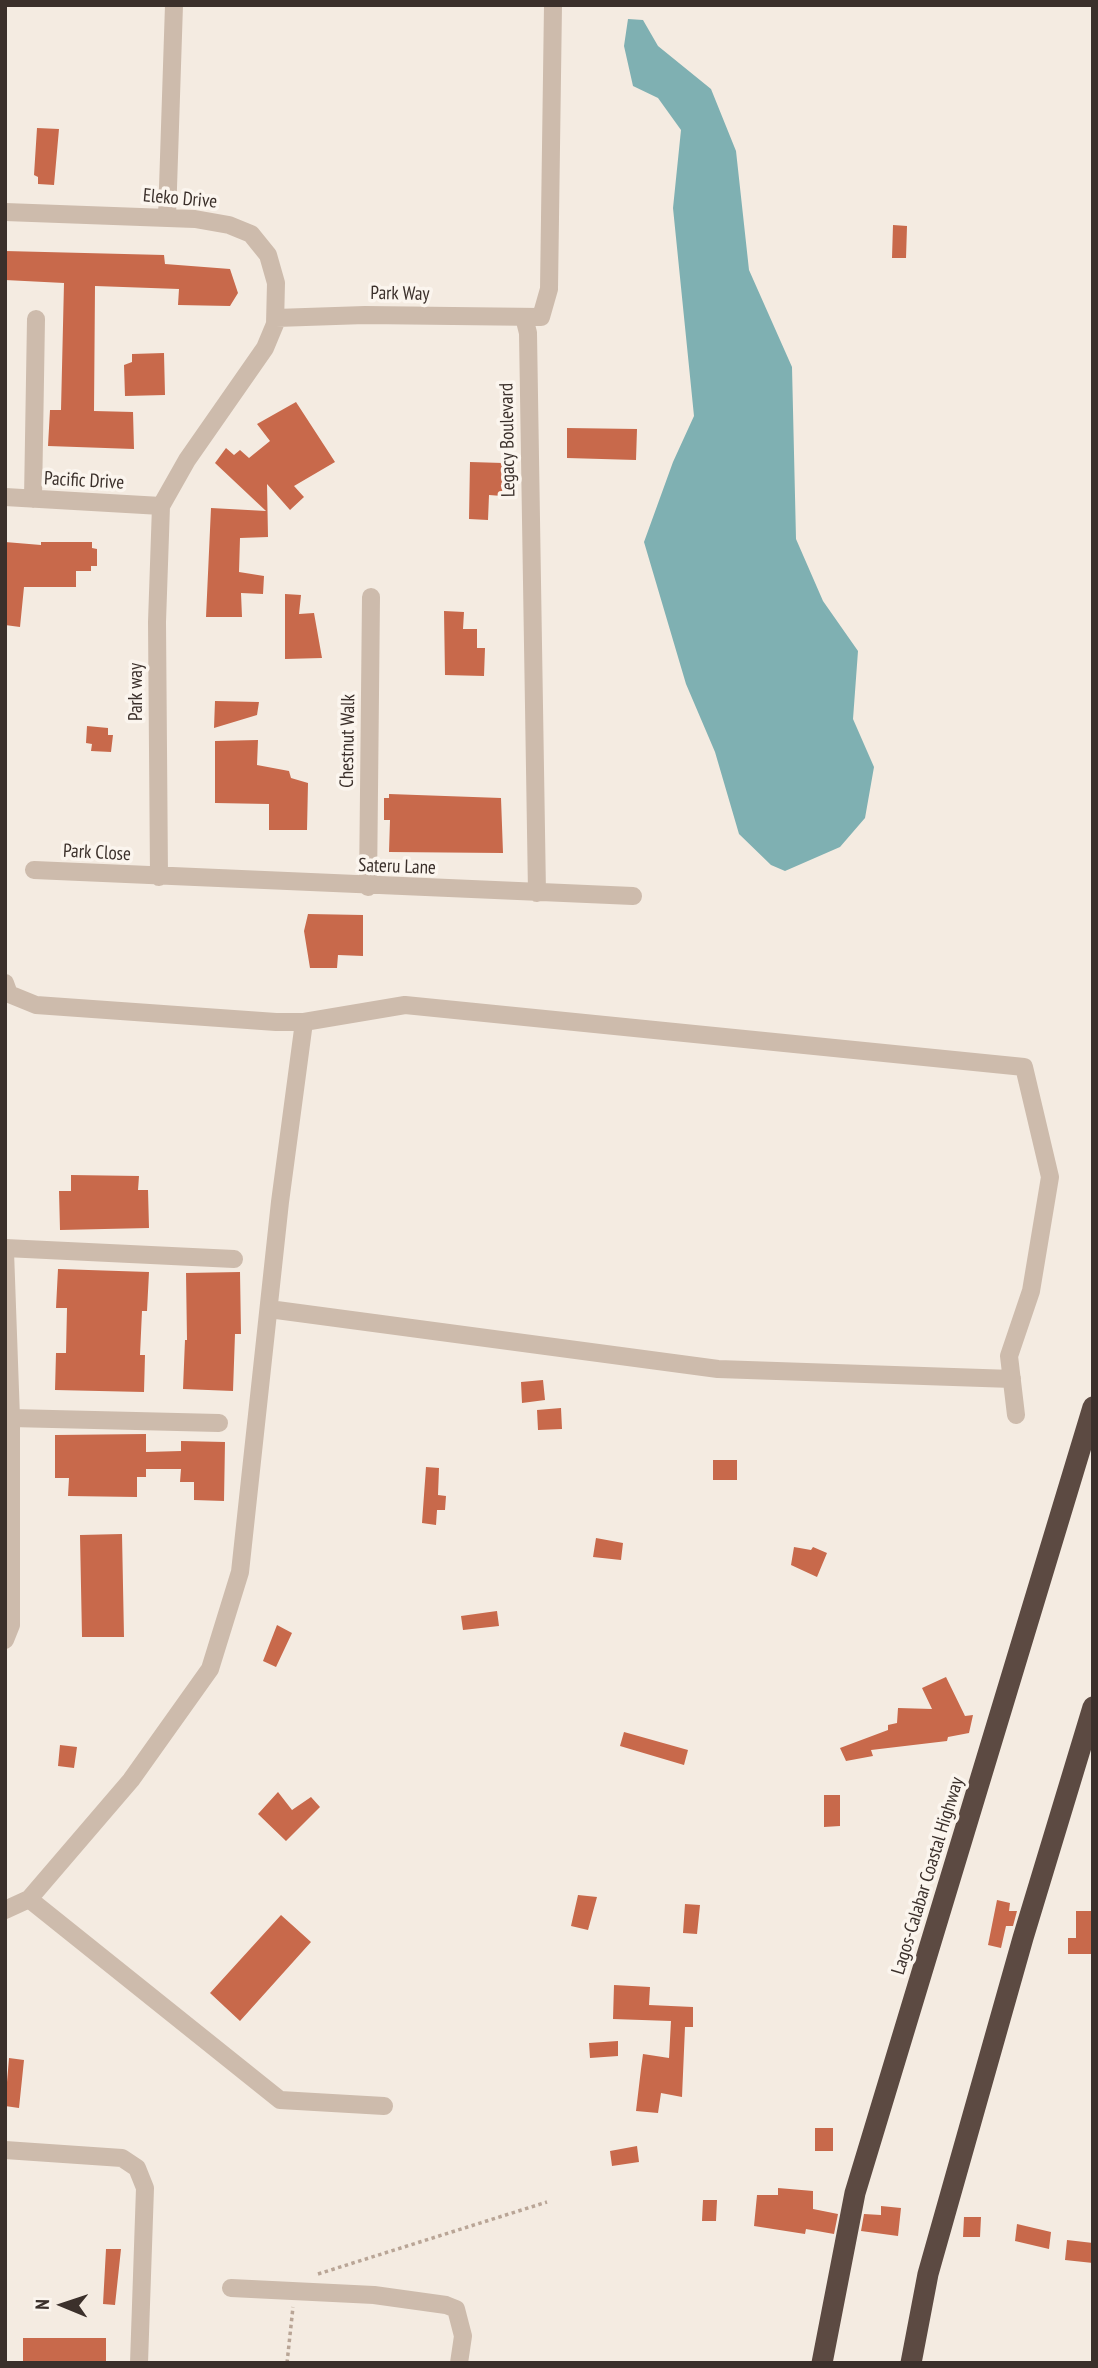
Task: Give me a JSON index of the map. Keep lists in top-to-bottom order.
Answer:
{
  "streets": {
    "highway": ["Lagos-Calabar Coastal Highway"],
    "street": [
      "Eleko Drive",
      "Park Way",
      "Legacy Boulevard",
      "Pacific Drive",
      "Park way",
      "Chestnut Walk",
      "Park Close",
      "Sateru Lane"
    ]
  },
  "crossings": [
    ["Eleko Drive", "Park Way"],
    ["Park Way", "Legacy Boulevard"],
    ["Legacy Boulevard", "Sateru Lane"],
    ["Pacific Drive", "Park way"],
    ["Park way", "Park Close"],
    ["Park way", "Sateru Lane"],
    ["Chestnut Walk", "Sateru Lane"],
    ["Park Close", "Sateru Lane"]
  ],
  "north": "left"
}
